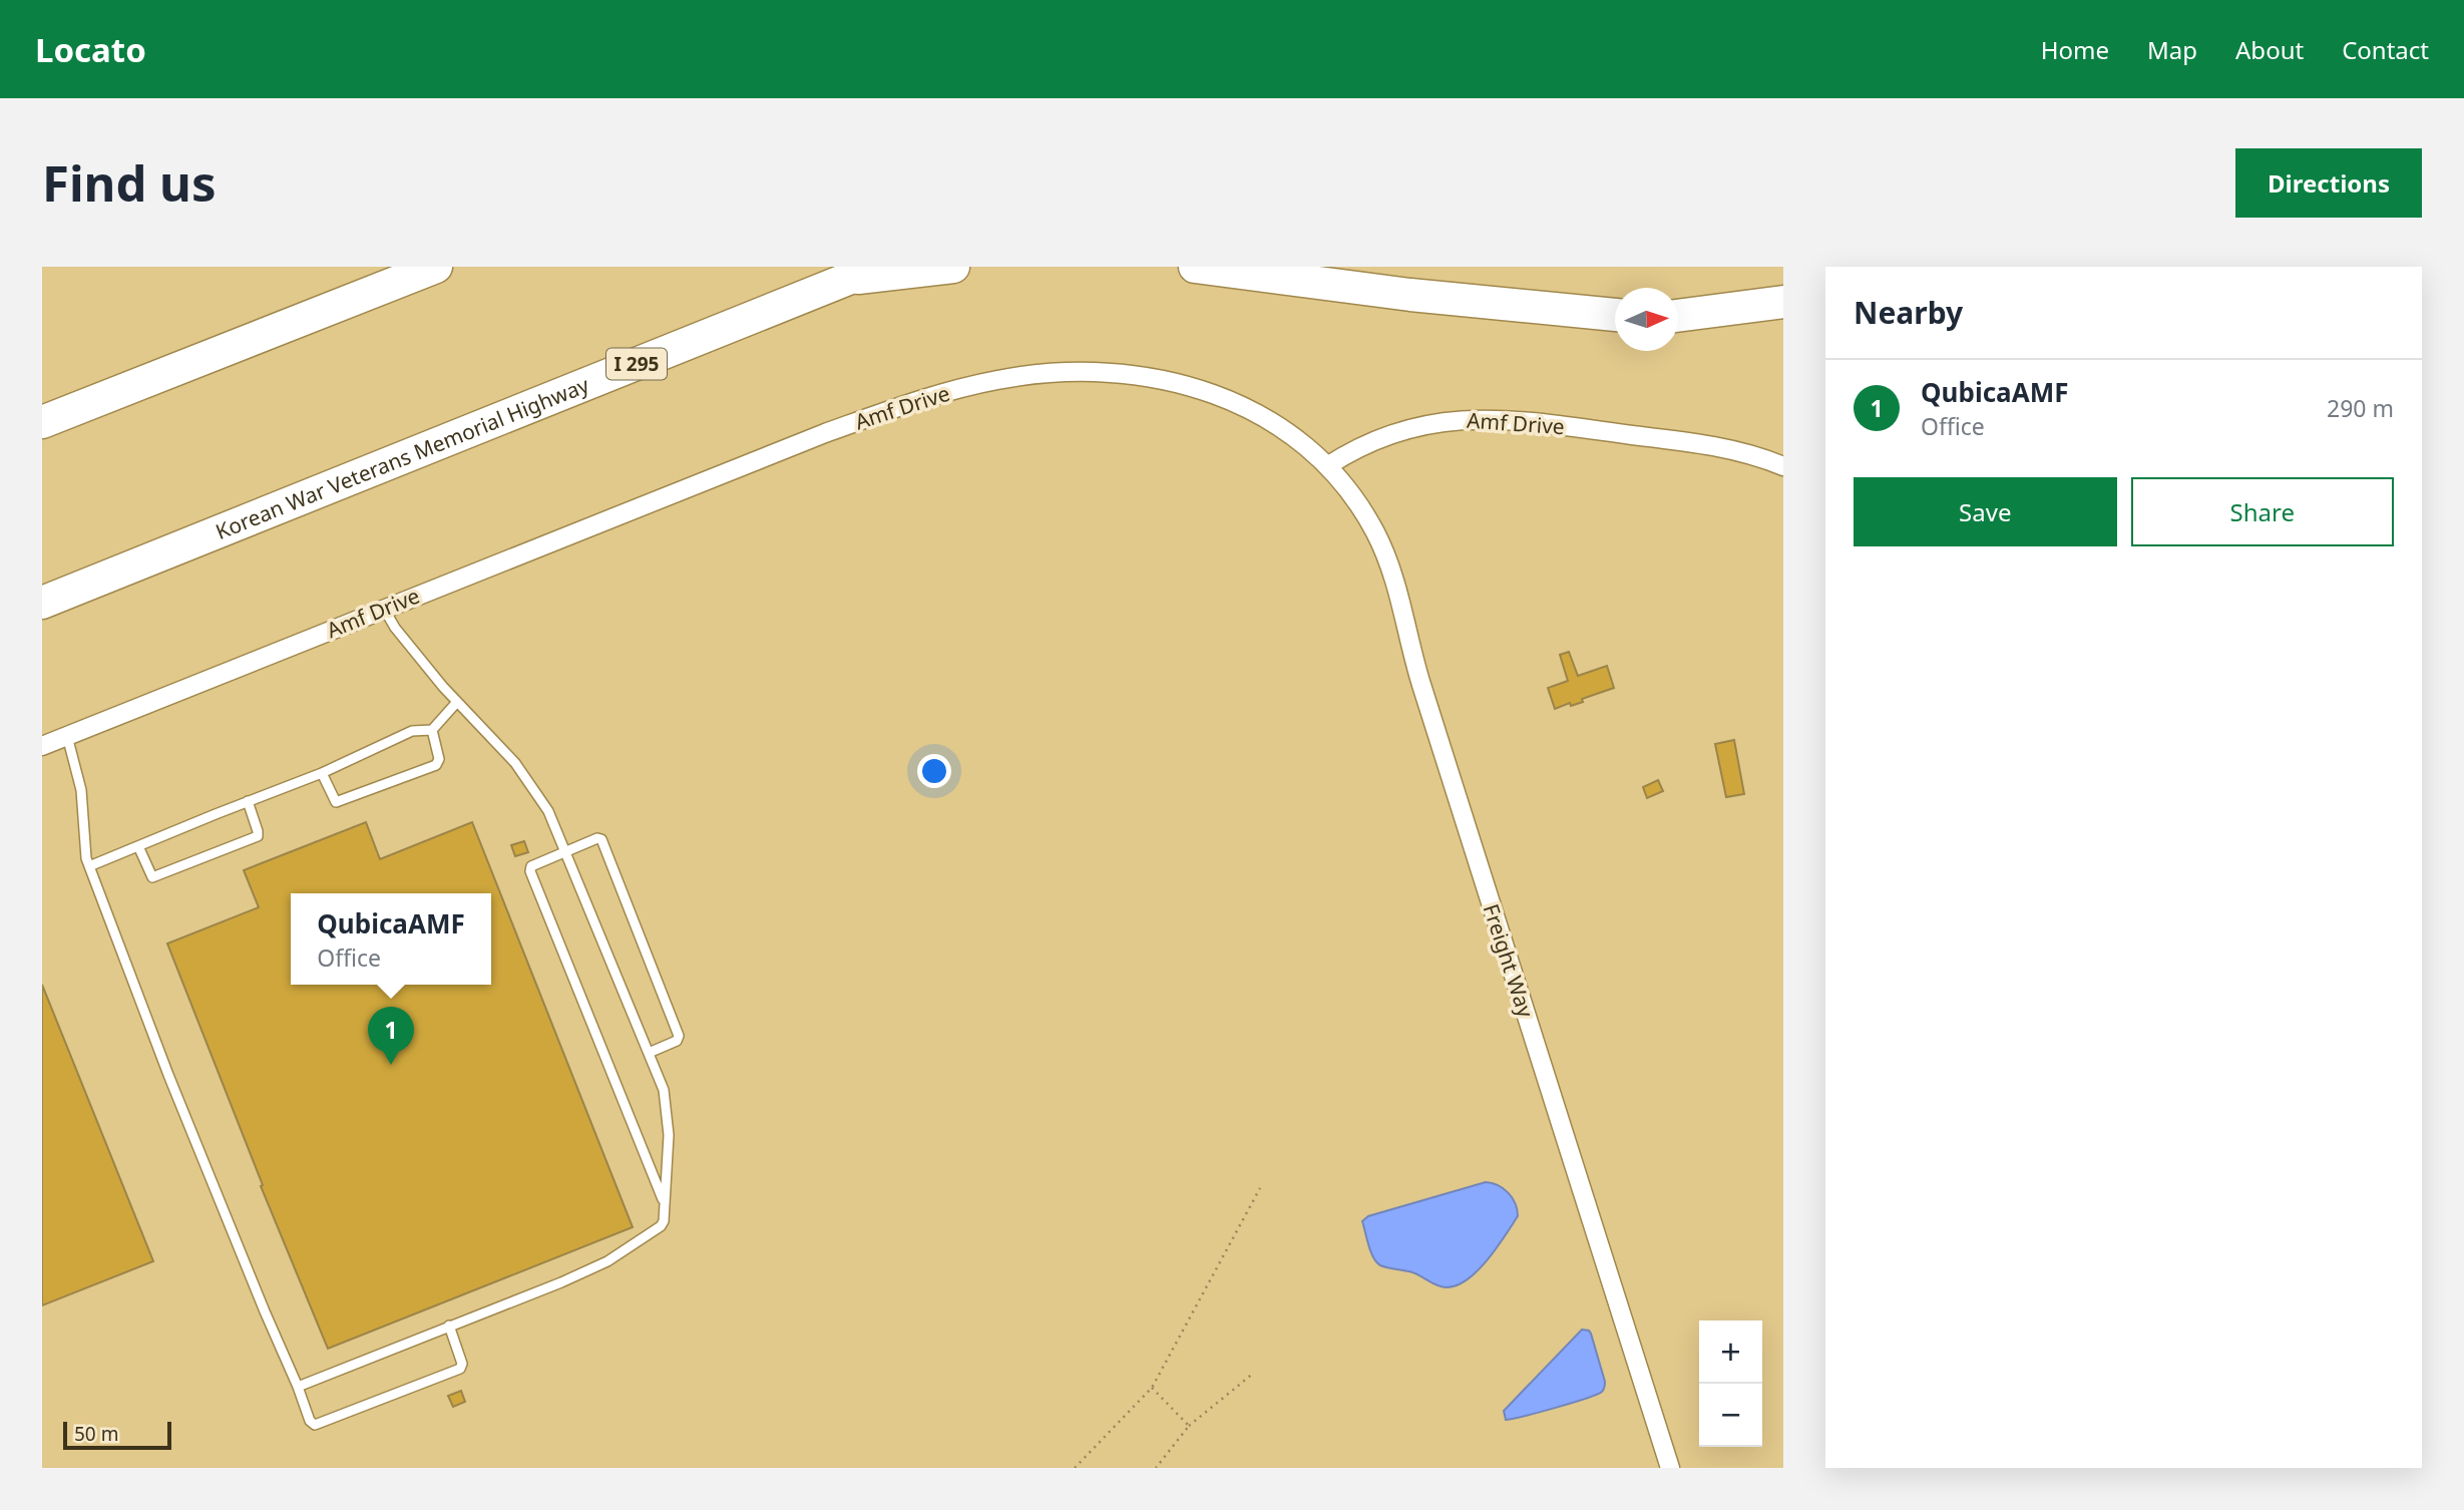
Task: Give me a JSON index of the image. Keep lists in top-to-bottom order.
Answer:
{
  "streets": {
    "highway": ["I 295", "Korean War Veterans Memorial Highway"],
    "street": ["Amf Drive", "Freight Way"]
  },
  "crossings": [
    ["Amf Drive", "Freight Way"]
  ],
  "scale_bar": "50 m",
  "north": "right",
  "page": {
    "header": "Locato",
    "nav": [
      "Home",
      "Map",
      "About",
      "Contact"
    ],
    "buttons": [
      "Directions",
      ["Save", "Share"]
    ],
    "title": "Find us",
    "heading": "Nearby",
    "list": [
      {
        "mark": "1",
        "name": "QubicaAMF",
        "note": "Office",
        "value": "290 m"
      }
    ],
    "popup": ["QubicaAMF", "Office"],
    "pins": "1",
    "map_buttons": ["+", "−"],
    "scale": "50 m"
  }
}
